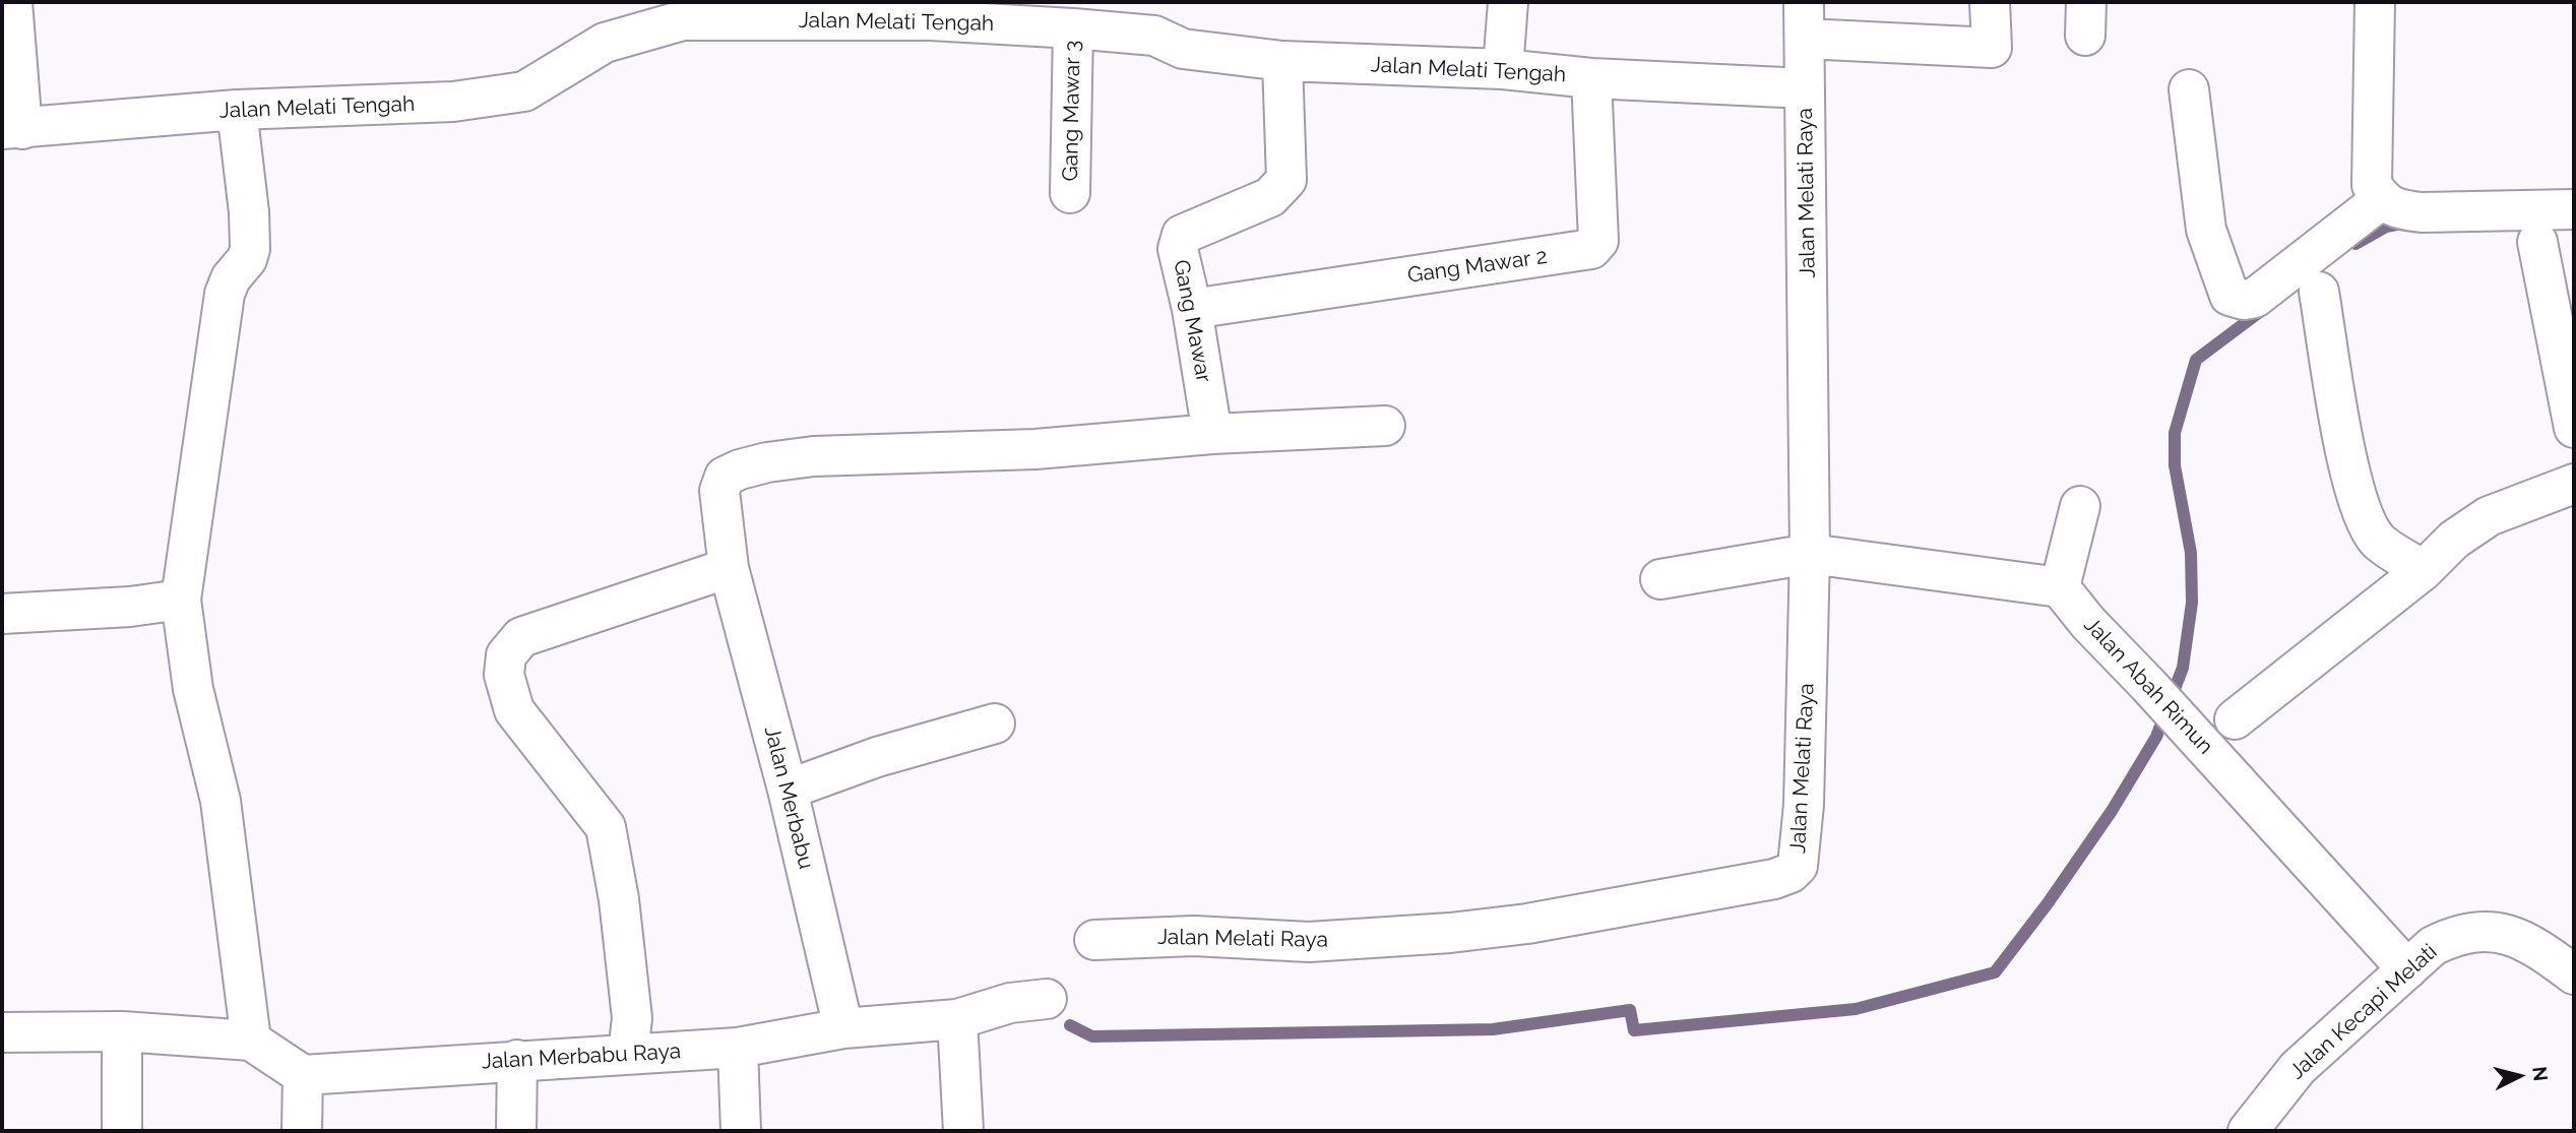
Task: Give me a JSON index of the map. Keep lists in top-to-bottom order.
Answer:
{
  "streets": {
    "street": [
      "Jalan Melati Tengah",
      "Gang Mawar 3",
      "Jalan Melati Raya",
      "Gang Mawar 2",
      "Gang Mawar",
      "Jalan Abah Rimun",
      "Jalan Merbabu",
      "Jalan Kecapi Melati",
      "Jalan Merbabu Raya"
    ]
  },
  "crossings": [
    ["Jalan Melati Tengah", "Gang Mawar 3"],
    ["Jalan Melati Tengah", "Jalan Melati Raya"],
    ["Jalan Melati Tengah", "Gang Mawar 2"],
    ["Jalan Melati Tengah", "Gang Mawar"],
    ["Gang Mawar 2", "Gang Mawar"],
    ["Gang Mawar", "Jalan Merbabu"],
    ["Jalan Abah Rimun", "Jalan Kecapi Melati"],
    ["Jalan Merbabu", "Jalan Merbabu Raya"]
  ],
  "north": "right"
}
